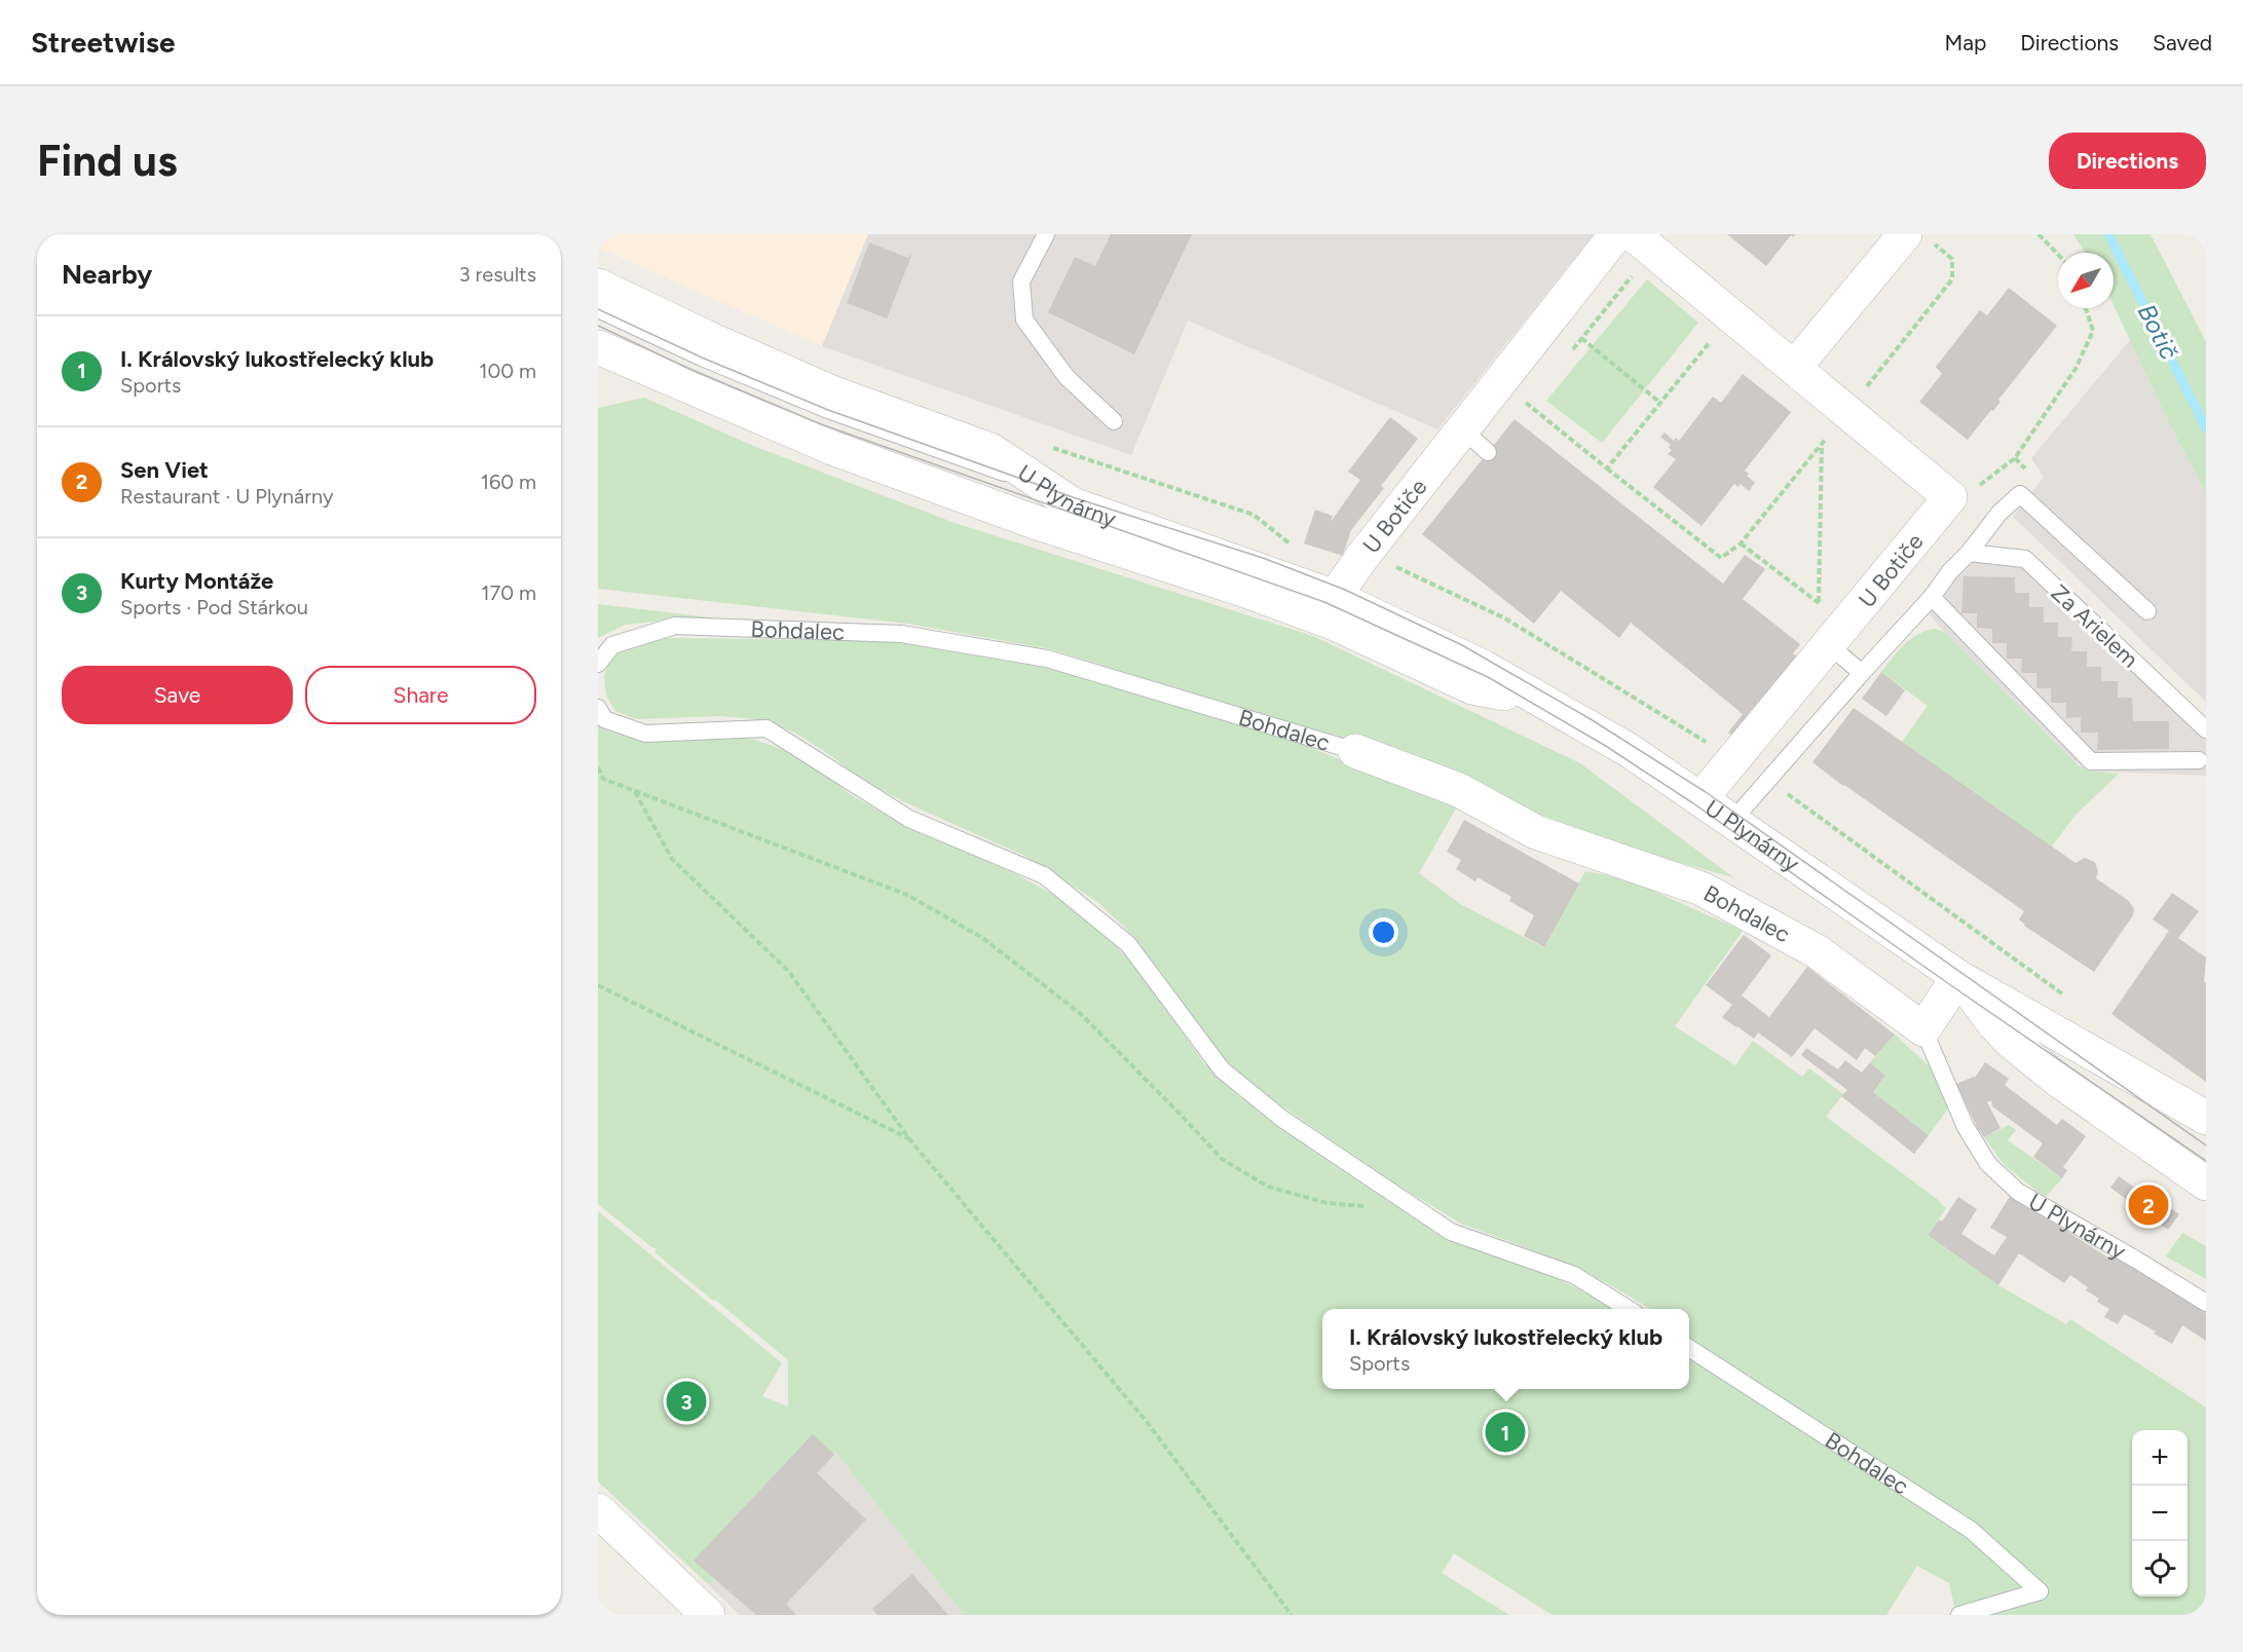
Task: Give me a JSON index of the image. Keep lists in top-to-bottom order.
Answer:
{
  "streets": {
    "street": ["U Plynárny", "U Botiče", "Bohdalec"],
    "lane": ["Za Arielem"]
  },
  "crossings": [
    ["U Plynárny", "U Botiče"],
    ["U Plynárny", "Bohdalec"]
  ],
  "water": ["Botič"],
  "north": "bottom left",
  "page": {
    "header": "Streetwise",
    "nav": ["Map", "Directions", "Saved"],
    "buttons": [
      "Directions",
      ["Save", "Share"]
    ],
    "title": "Find us",
    "heading": ["Nearby", "3 results"],
    "list": [
      {
        "mark": "1",
        "name": "I. Královský lukostřelecký klub",
        "note": "Sports",
        "value": "100 m"
      },
      {
        "mark": "2",
        "name": "Sen Viet",
        "note": "Restaurant · U Plynárny",
        "value": "160 m"
      },
      {
        "mark": "3",
        "name": "Kurty Montáže",
        "note": "Sports · Pod Stárkou",
        "value": "170 m"
      }
    ],
    "pins": ["2", "3", "1"],
    "popup": ["I. Královský lukostřelecký klub", "Sports"],
    "map_buttons": ["+", "−"]
  }
}
